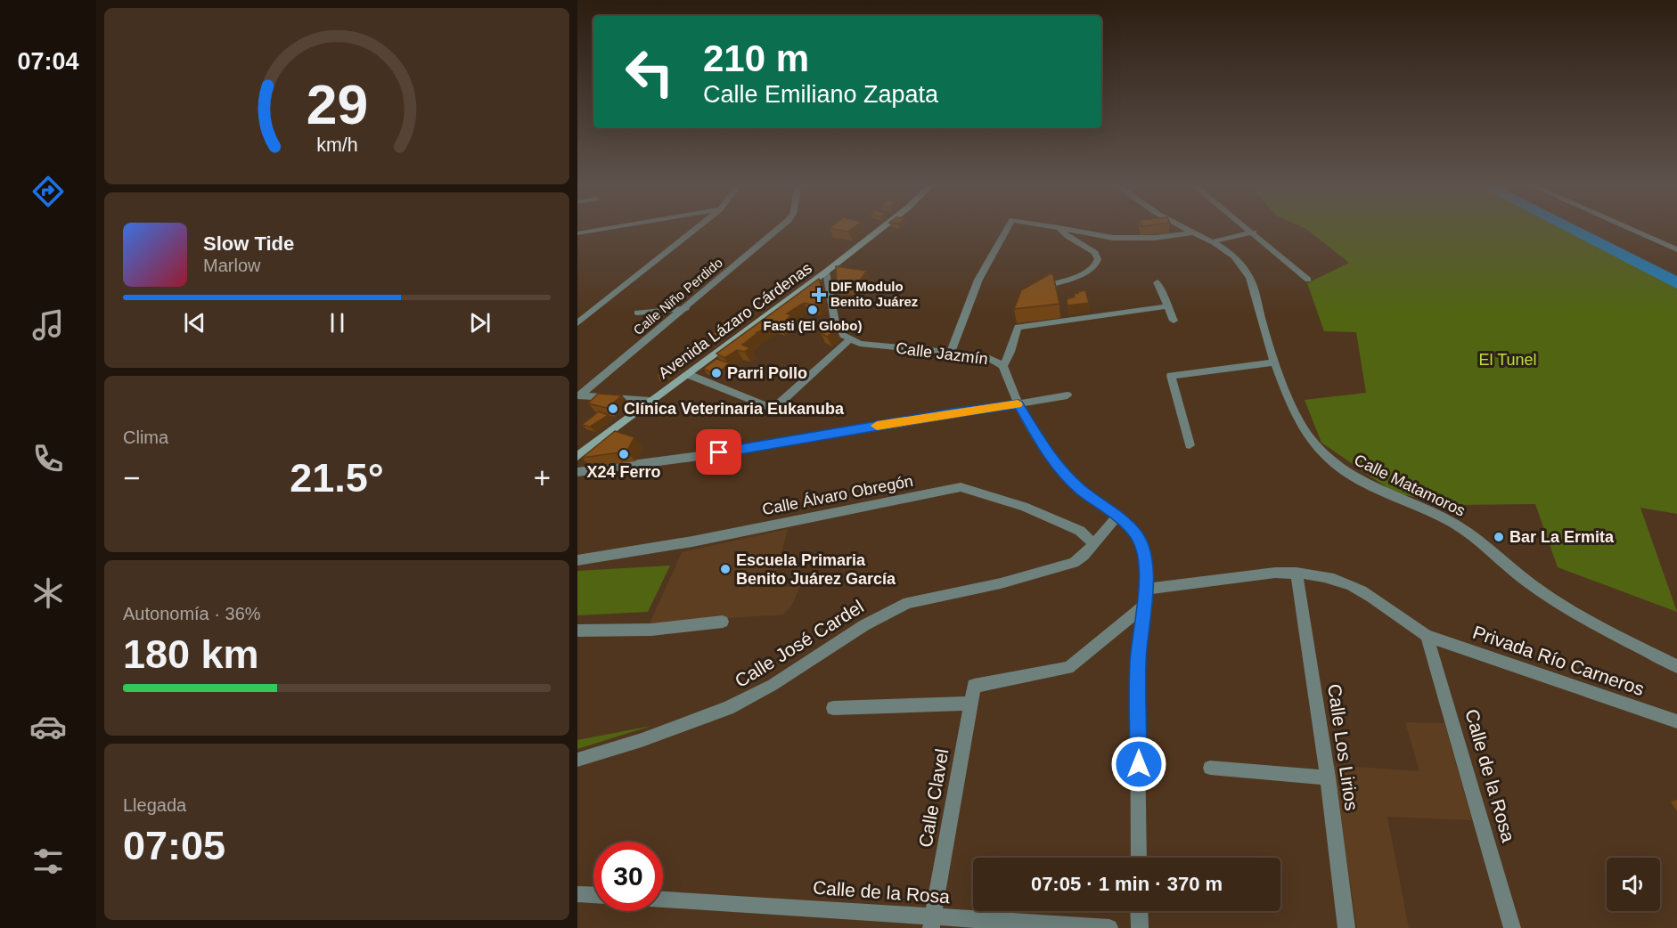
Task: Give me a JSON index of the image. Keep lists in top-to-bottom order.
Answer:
{
  "streets": {
    "main road": ["Avenida Lázaro Cárdenas"],
    "street": [
      "Calle Niño Perdido",
      "Calle Jazmín",
      "Calle Matamoros",
      "Calle Álvaro Obregón",
      "Calle José Cardel",
      "Privada Río Carneros",
      "Calle Los Lirios",
      "Calle de la Rosa",
      "Calle Clavel"
    ]
  },
  "crossings": [
    ["Calle Jazmín", "Calle José Cardel"],
    ["Calle Jazmín", "Privada Río Carneros"],
    ["Calle Jazmín", "Calle Clavel"],
    ["Calle Álvaro Obregón", "Calle José Cardel"],
    ["Privada Río Carneros", "Calle Los Lirios"],
    ["Privada Río Carneros", "Calle de la Rosa"],
    ["Calle de la Rosa", "Calle Clavel"]
  ],
  "parks": ["El Tunel"],
  "places": {
    "health": ["DIF Modulo Benito Juárez"],
    "other": [
      "Fasti (El Globo)",
      "Parri Pollo",
      "Clínica Veterinaria Eukanuba",
      "X24 Ferro",
      "Bar La Ermita",
      "Escuela Primaria Benito Juárez García"
    ]
  },
  "page": {
    "tabs": "07:04",
    "turn": ["210 m", "Calle Emiliano Zapata"],
    "song": ["Slow Tide", "Marlow"],
    "tile": [
      "Clima",
      ["Autonomía · 36%", "180 km"],
      ["Llegada", "07:05"]
    ],
    "heat": ["−", "21.5°", "+"],
    "limit": "30",
    "trip": "07:05 · 1 min · 370 m",
    "gauge": ["29", "km/h"]
  }
}
